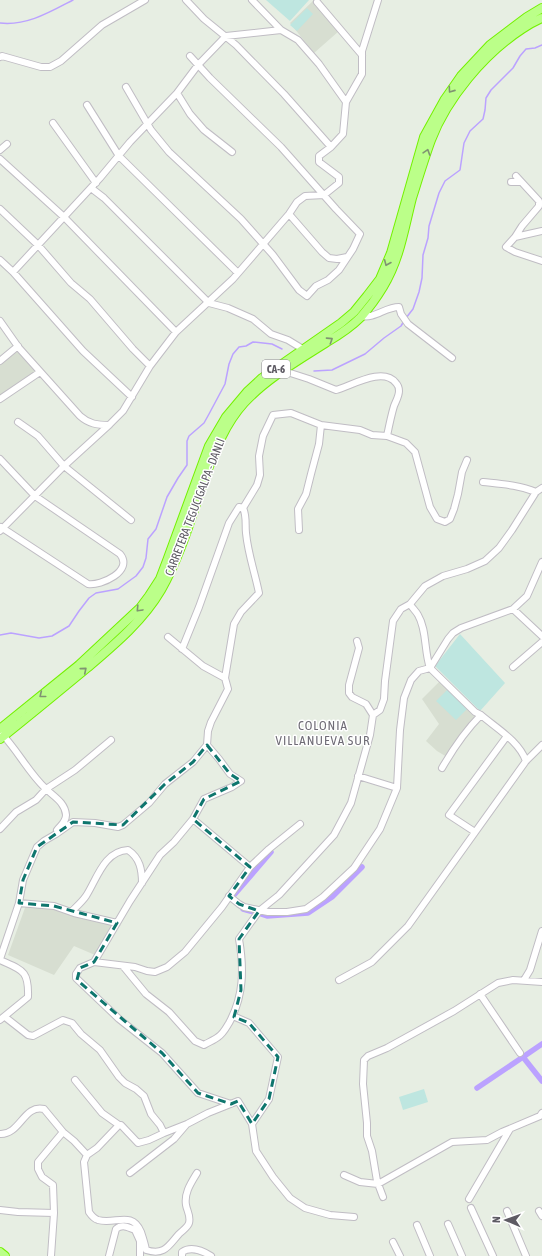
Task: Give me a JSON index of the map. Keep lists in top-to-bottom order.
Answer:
{
  "streets": {
    "highway": ["CA-6", "CARRETERA TEGUCIGALPA - DANLI"]
  },
  "districts": ["COLONIA VILLANUEVA SUR"],
  "north": "left"
}
